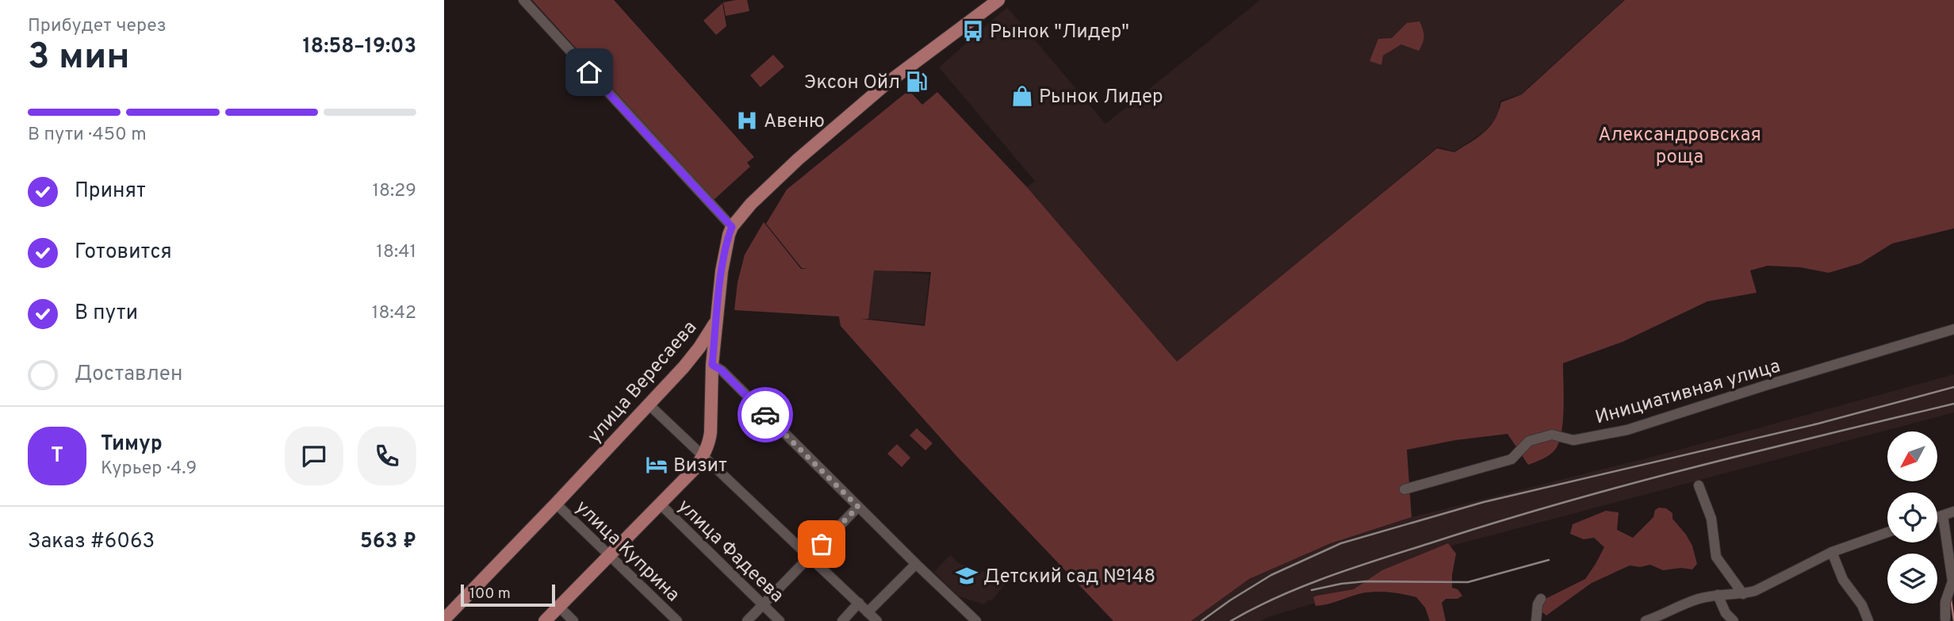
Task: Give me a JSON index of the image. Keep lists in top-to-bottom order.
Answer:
{
  "streets": {
    "main road": ["улица Вересаева"],
    "street": ["Инициативная улица", "улица Куприна", "улица Фадеева"]
  },
  "crossings": [
    ["улица Вересаева", "улица Куприна"]
  ],
  "parks": ["Александровская роща"],
  "places": {
    "bus stop": ["Рынок \"Лидер\""],
    "fuel station": ["Эксон Ойл"],
    "shop": ["Рынок Лидер"],
    "hospital": ["Авеню"],
    "hotel": ["Визит"],
    "school or university": ["Детский сад №148"]
  },
  "scale_bar": "100 m",
  "north": "bottom left",
  "page": {
    "heading": ["3 мин", "Прибудет через", "18:58–19:03"],
    "panel": [
      "Тимур",
      "Курьер · 4.9",
      "Заказ #6063",
      "563 ₽"
    ],
    "bar": "В пути · 450 m",
    "list": [
      ["Принят", "18:29"],
      ["Готовится", "18:41"],
      ["В пути", "18:42"],
      "Доставлен"
    ],
    "round": "Т",
    "scale": "100 m"
  }
}
